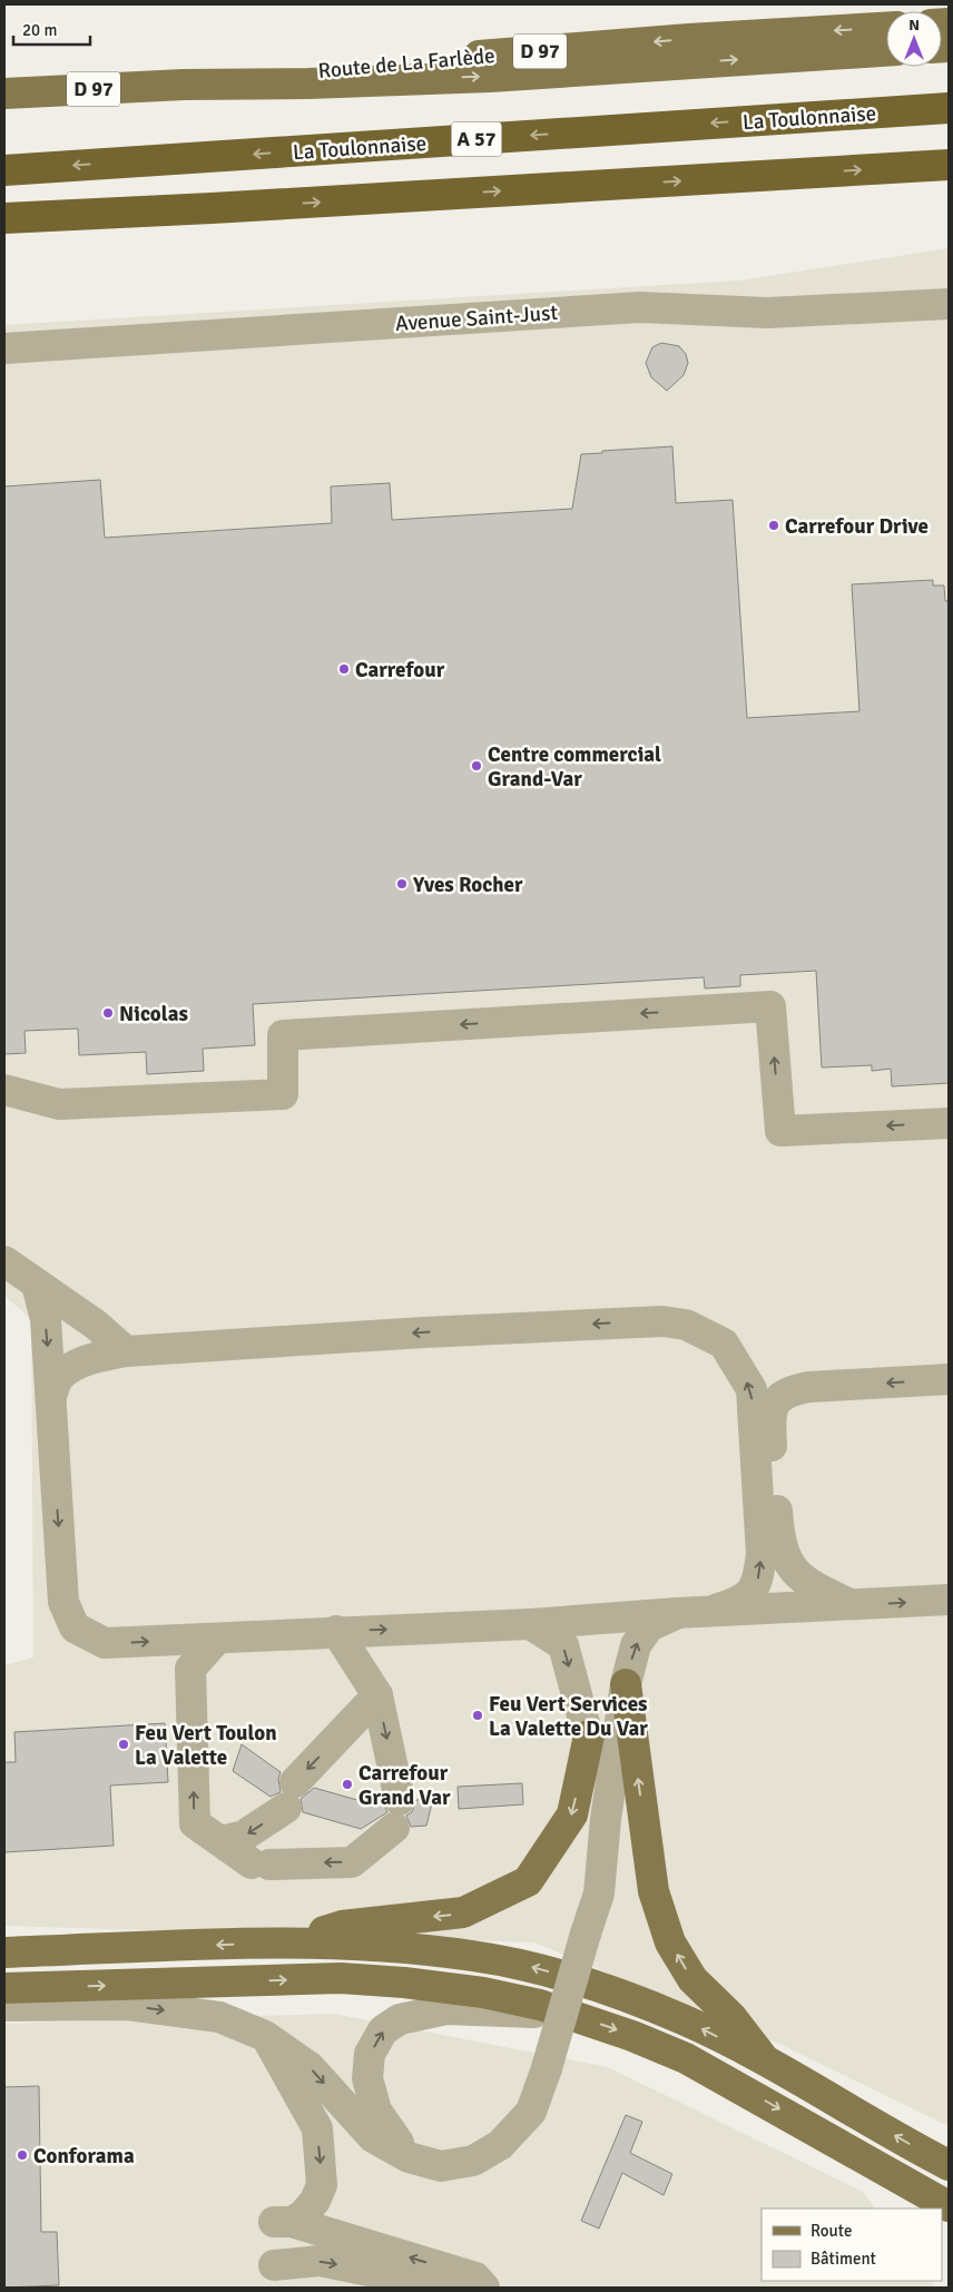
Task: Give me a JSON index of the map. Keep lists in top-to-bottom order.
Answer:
{
  "streets": {
    "highway": ["La Toulonnaise", "A 57"],
    "main road": ["D 97", "Route de La Farlède"],
    "street": ["Avenue Saint-Just"]
  },
  "places": [
    "Carrefour Drive",
    "Carrefour",
    "Centre commercial Grand-Var",
    "Yves Rocher",
    "Nicolas",
    "Feu Vert Services La Valette Du Var",
    "Feu Vert Toulon La Valette",
    "Carrefour Grand Var",
    "Conforama"
  ],
  "legend": ["Route", "Bâtiment"],
  "scale_bar": "20 m",
  "north": "top"
}
